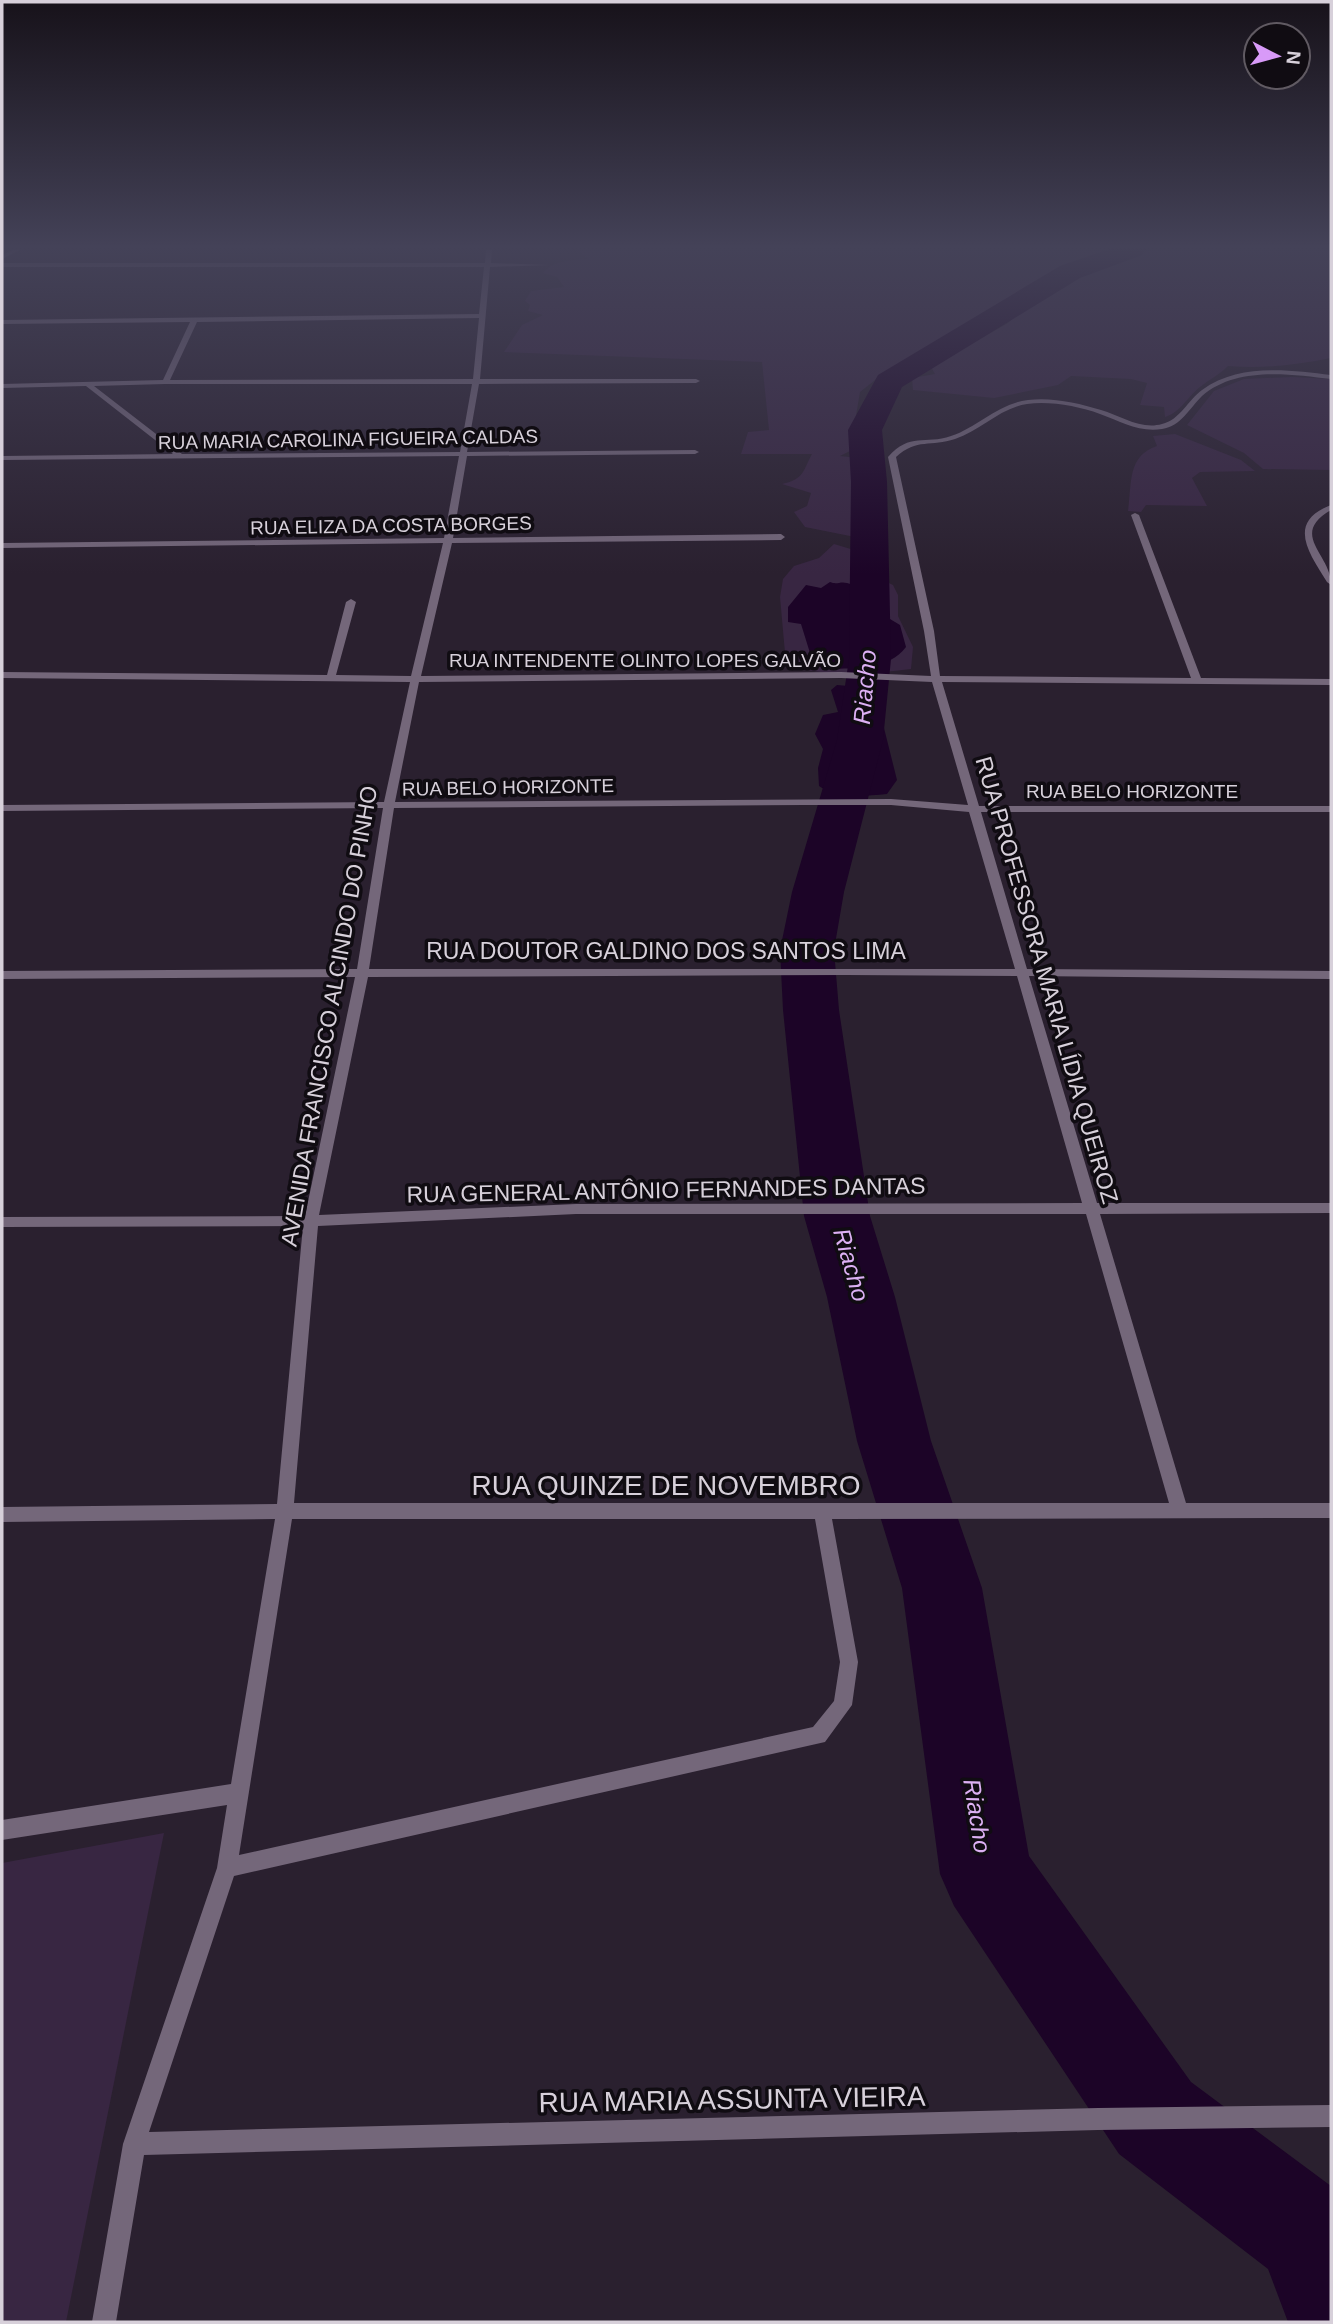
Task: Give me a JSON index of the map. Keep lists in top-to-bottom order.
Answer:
{
  "streets": {
    "street": [
      "RUA MARIA CAROLINA FIGUEIRA CALDAS",
      "RUA ELIZA DA COSTA BORGES",
      "RUA INTENDENTE OLINTO LOPES GALVÃO",
      "RUA BELO HORIZONTE",
      "RUA DOUTOR GALDINO DOS SANTOS LIMA",
      "RUA PROFESSORA MARIA LÍDIA QUEIROZ",
      "AVENIDA FRANCISCO ALCINDO DO PINHO",
      "RUA GENERAL ANTÔNIO FERNANDES DANTAS",
      "RUA QUINZE DE NOVEMBRO",
      "RUA MARIA ASSUNTA VIEIRA"
    ]
  },
  "crossings": [
    ["RUA MARIA CAROLINA FIGUEIRA CALDAS", "AVENIDA FRANCISCO ALCINDO DO PINHO"],
    ["RUA ELIZA DA COSTA BORGES", "AVENIDA FRANCISCO ALCINDO DO PINHO"],
    ["RUA INTENDENTE OLINTO LOPES GALVÃO", "RUA PROFESSORA MARIA LÍDIA QUEIROZ"],
    ["RUA INTENDENTE OLINTO LOPES GALVÃO", "AVENIDA FRANCISCO ALCINDO DO PINHO"],
    ["RUA BELO HORIZONTE", "RUA PROFESSORA MARIA LÍDIA QUEIROZ"],
    ["RUA BELO HORIZONTE", "AVENIDA FRANCISCO ALCINDO DO PINHO"],
    ["RUA DOUTOR GALDINO DOS SANTOS LIMA", "RUA PROFESSORA MARIA LÍDIA QUEIROZ"],
    ["RUA DOUTOR GALDINO DOS SANTOS LIMA", "AVENIDA FRANCISCO ALCINDO DO PINHO"],
    ["RUA PROFESSORA MARIA LÍDIA QUEIROZ", "RUA GENERAL ANTÔNIO FERNANDES DANTAS"],
    ["RUA PROFESSORA MARIA LÍDIA QUEIROZ", "RUA QUINZE DE NOVEMBRO"],
    ["AVENIDA FRANCISCO ALCINDO DO PINHO", "RUA GENERAL ANTÔNIO FERNANDES DANTAS"],
    ["AVENIDA FRANCISCO ALCINDO DO PINHO", "RUA QUINZE DE NOVEMBRO"],
    ["AVENIDA FRANCISCO ALCINDO DO PINHO", "RUA MARIA ASSUNTA VIEIRA"]
  ],
  "water": ["Riacho"],
  "north": "right"
}
